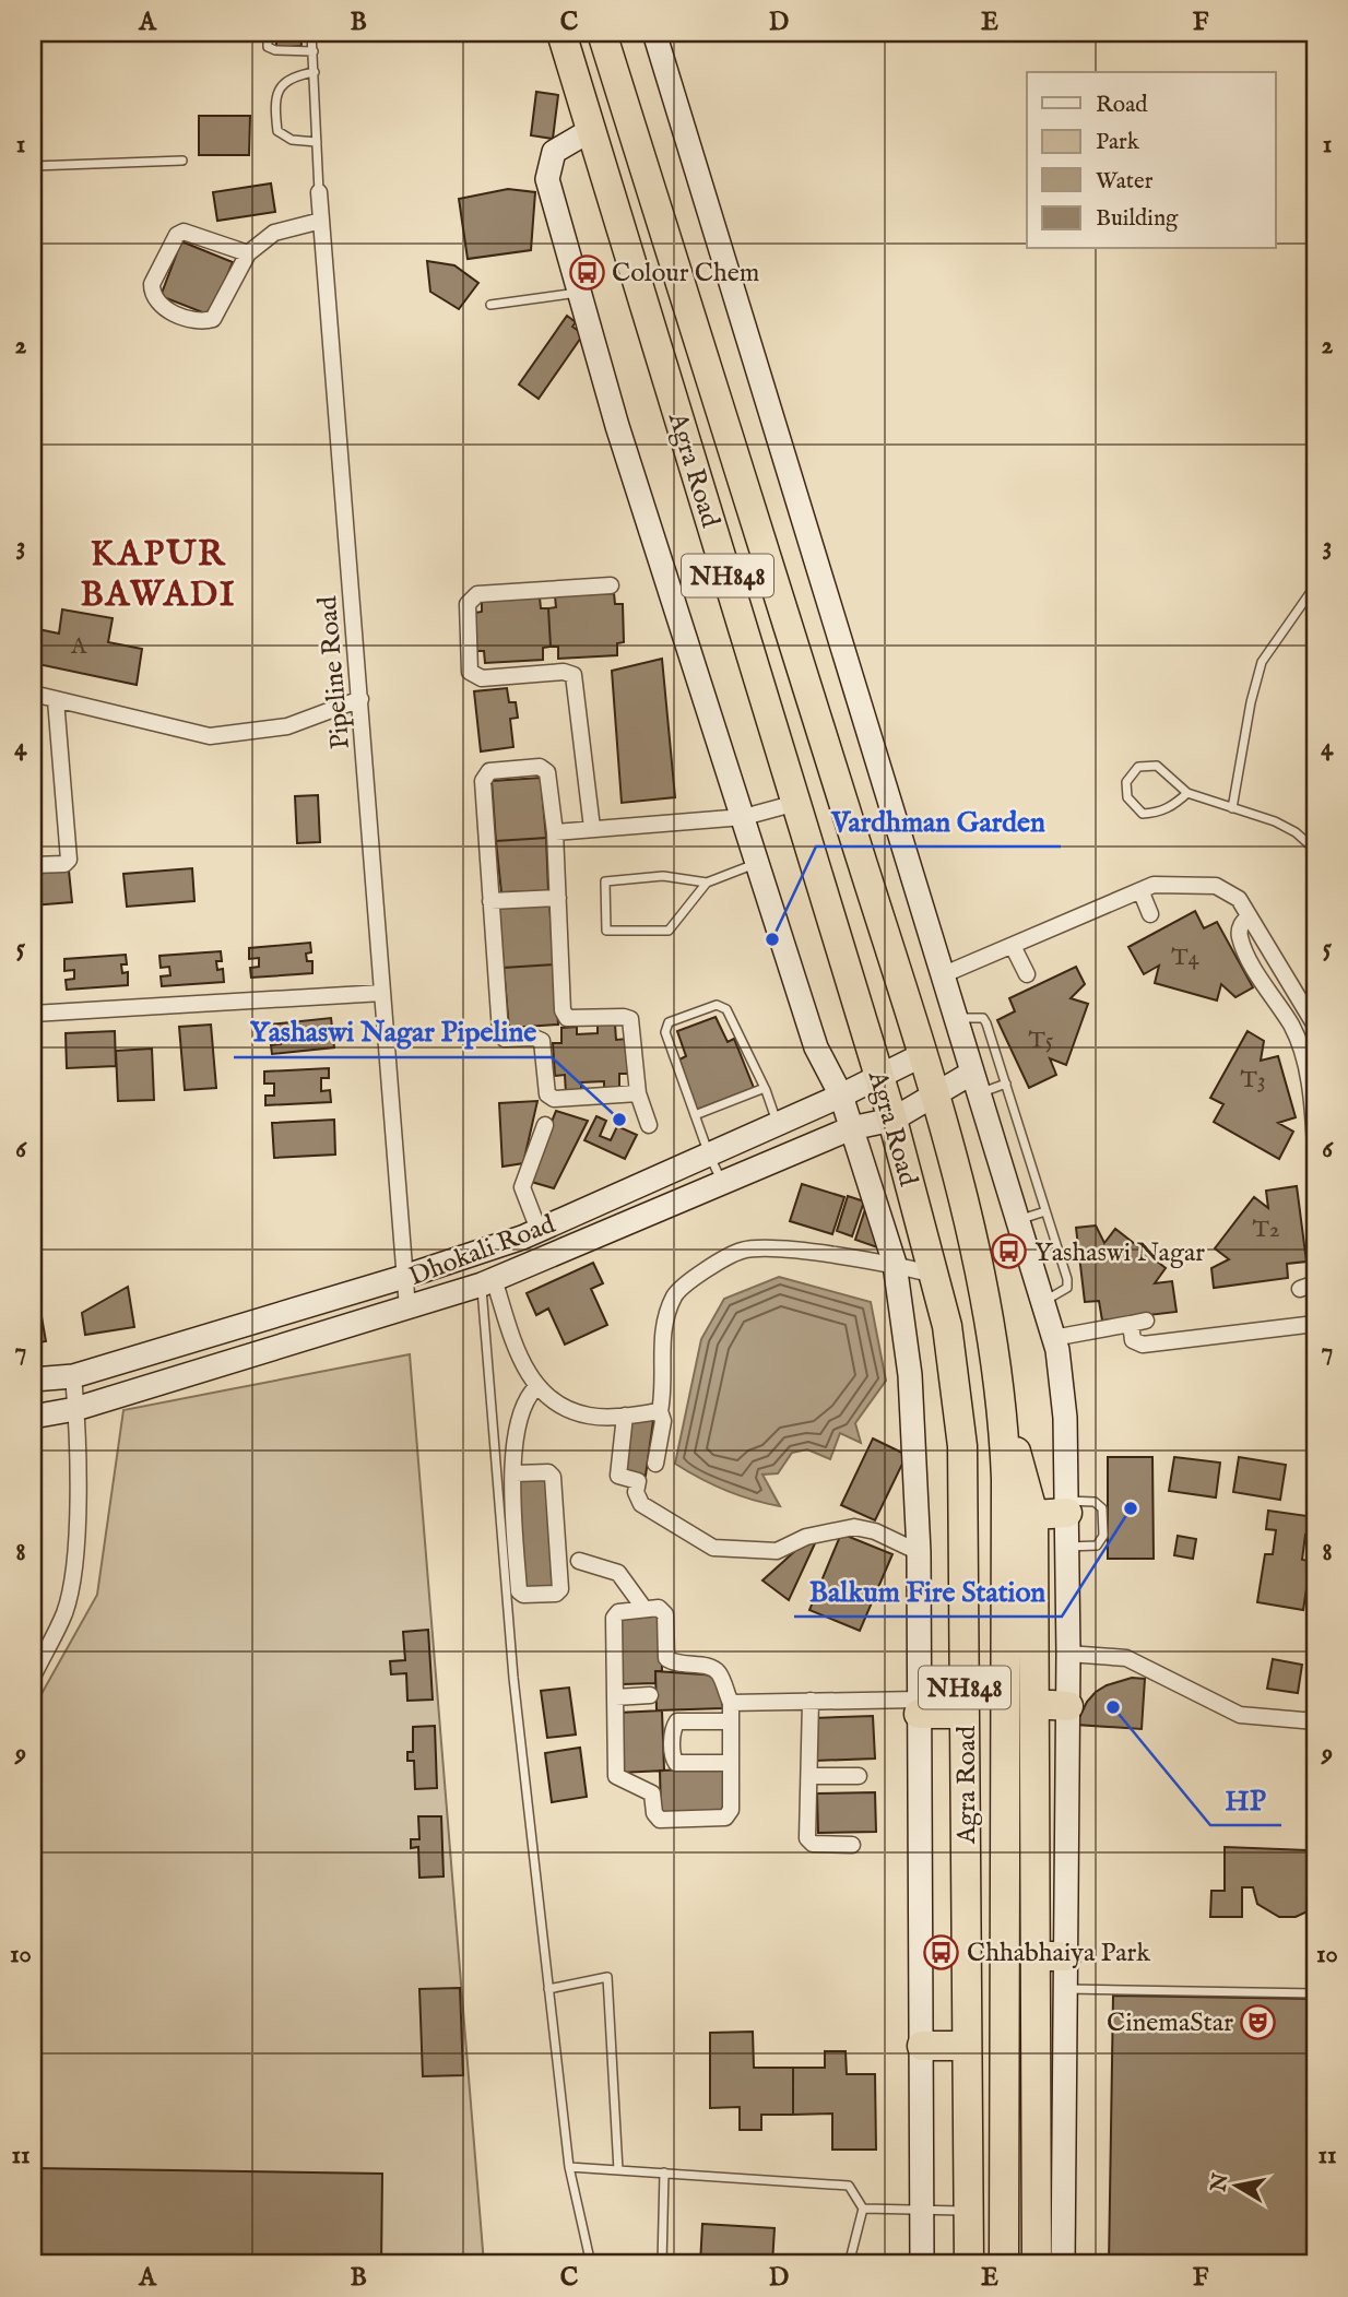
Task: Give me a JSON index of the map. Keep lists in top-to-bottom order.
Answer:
{
  "streets": {
    "highway": ["Agra Road", "NH848"],
    "street": ["Pipeline Road", "Dhokali Road"]
  },
  "crossings": [
    ["Agra Road", "NH848"],
    ["Agra Road", "Dhokali Road"],
    ["NH848", "Dhokali Road"],
    ["Pipeline Road", "Dhokali Road"]
  ],
  "districts": ["KAPUR BAWADI"],
  "places": {
    "bus stop": ["Colour Chem", "Yashaswi Nagar", "Chhabhaiya Park"],
    "other": [
      "Vardhman Garden",
      "Yashaswi Nagar Pipeline",
      "Balkum Fire Station",
      "HP"
    ],
    "theatre": ["CinemaStar"]
  },
  "house_numbers": [
    "A",
    "T4",
    "T5",
    "T3",
    "T2"
  ],
  "legend": [
    "Road",
    "Park",
    "Water",
    "Building"
  ],
  "north": "left",
  "grid": {
    "columns": [
      "A",
      "B",
      "C",
      "D",
      "E",
      "F"
    ],
    "rows": [
      "1",
      "2",
      "3",
      "4",
      "5",
      "6",
      "7",
      "8",
      "9",
      "10",
      "11"
    ]
  }
}
